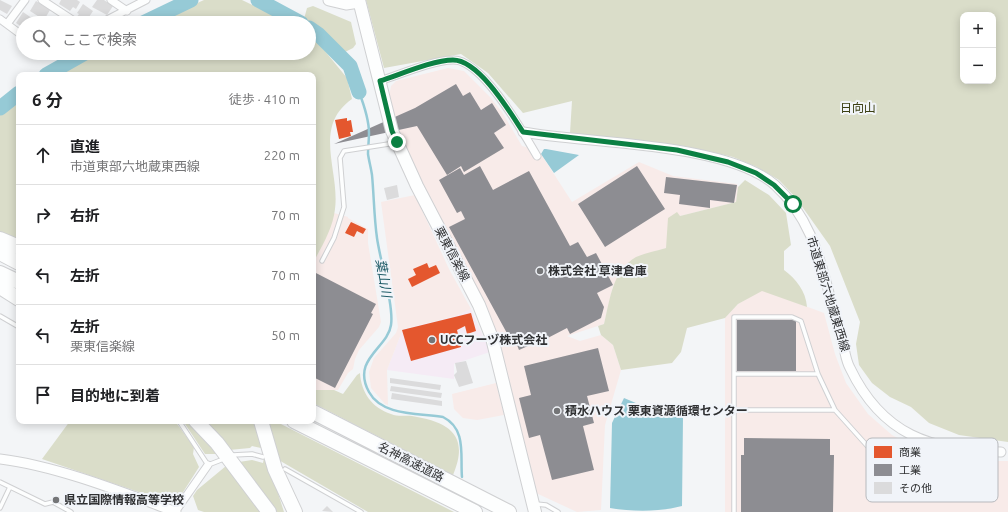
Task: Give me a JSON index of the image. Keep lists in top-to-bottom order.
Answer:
{
  "streets": {
    "highway": ["名神高速道路"],
    "main road": ["栗東信楽線"],
    "street": ["市道東部六地蔵東西線"]
  },
  "water": ["葉山川"],
  "parks": ["日向山"],
  "places": [
    "株式会社 草津倉庫",
    "UCCフーヅ株式会社",
    "積水ハウス 栗東資源循環センター",
    "県立国際情報高等学校"
  ],
  "legend": ["商業", "工業", "その他"],
  "page": {
    "map_buttons": ["+", "−"],
    "search": "ここで検索",
    "heading": ["6 分", "徒歩 · 410 m"],
    "list": [
      ["直進", "市道東部六地蔵東西線", "220 m"],
      ["右折", "70 m"],
      ["左折", "70 m"],
      ["左折", "栗東信楽線", "50 m"],
      "目的地に到着"
    ]
  }
}
